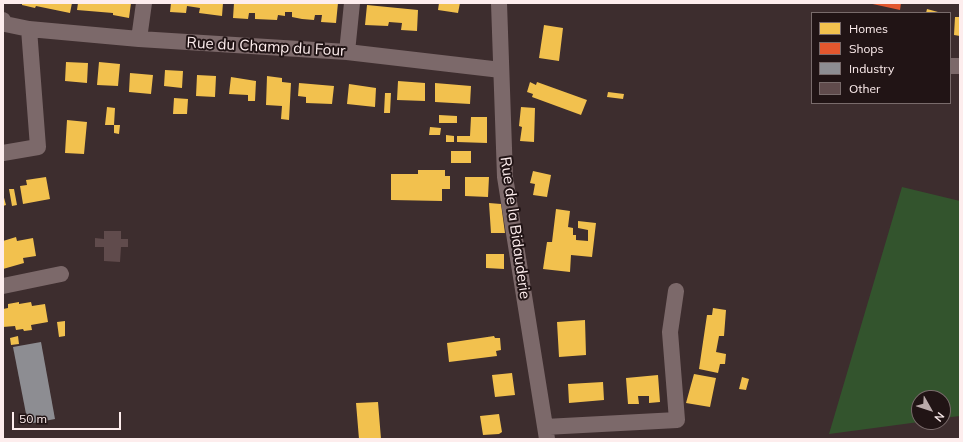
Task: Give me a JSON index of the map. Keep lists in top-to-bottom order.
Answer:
{
  "streets": {
    "street": ["Rue du Champ du Four", "Rue de la Bidauderie"]
  },
  "crossings": [
    ["Rue du Champ du Four", "Rue de la Bidauderie"]
  ],
  "legend": [
    "Homes",
    "Shops",
    "Industry",
    "Other"
  ],
  "scale_bar": "50 m",
  "north": "bottom right"
}
